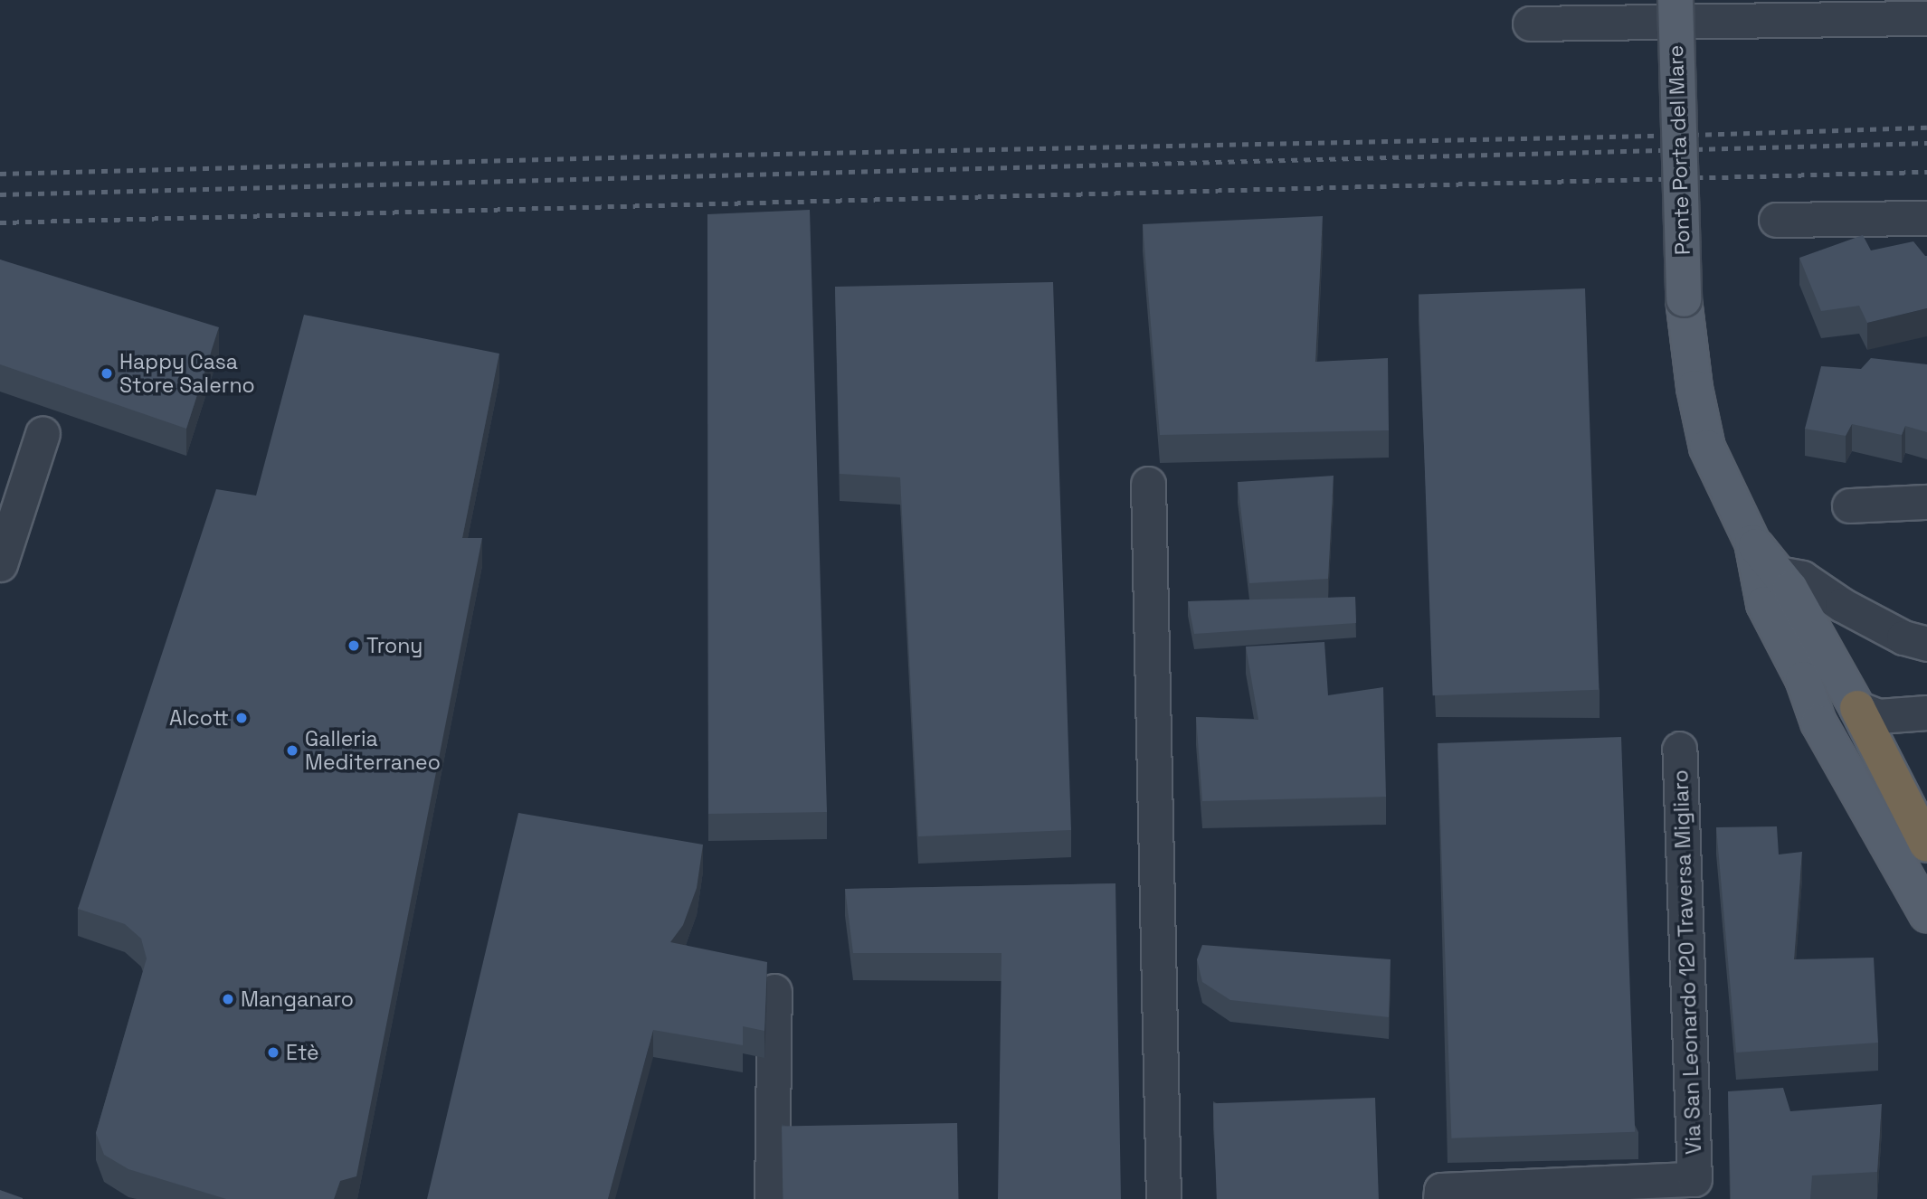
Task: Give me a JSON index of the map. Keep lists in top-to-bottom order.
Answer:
{
  "streets": {
    "main road": ["Ponte Porta del Mare"],
    "street": ["Via San Leonardo 120 Traversa Migliaro"]
  },
  "places": [
    "Happy Casa Store Salerno",
    "Trony",
    "Alcott",
    "Galleria Mediterraneo",
    "Manganaro",
    "Etè"
  ]
}
